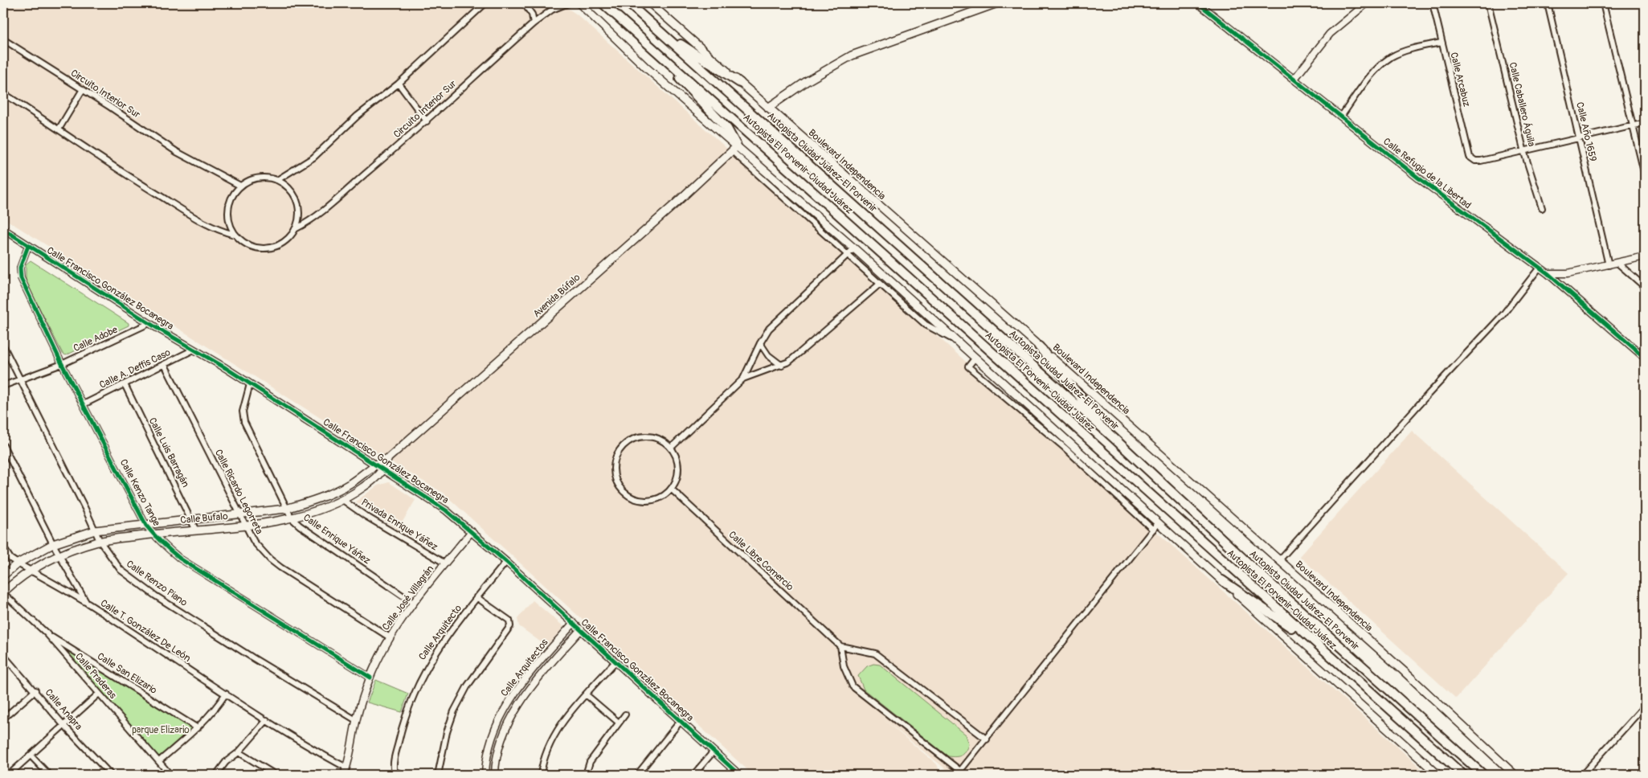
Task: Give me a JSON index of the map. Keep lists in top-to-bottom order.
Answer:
{
  "streets": {
    "highway": ["Autopista Ciudad Juárez-El Porvenir", "Autopista El Porvenir-Ciudad Juárez"],
    "main road": ["Boulevard Independencia", "Avenida Búfalo", "Calle Bufalo"],
    "street": [
      "Calle Arcabuz",
      "Circuito Interior Sur",
      "Calle Caballero Águila",
      "Calle Año 1659",
      "Calle Refugio de la Libertad",
      "Calle Francisco González Bocanegra",
      "Calle Adobe",
      "Calle A. Deffis Caso",
      "Calle Luis Barragán",
      "Calle Ricardo Legorreta",
      "Calle Kenzo Tange",
      "Privada Enrique Yáñez",
      "Calle Enrique Yáñez",
      "Calle Libre Comercio",
      "Calle Renzo Piano",
      "Calle José Villagrán",
      "Calle T. González De León",
      "Calle Arquitecto",
      "Calle Arquitectos",
      "Calle San Elizario",
      "Calle Praderas",
      "Calle Anapra"
    ]
  },
  "crossings": [
    ["Calle Arcabuz", "Calle Caballero Águila"],
    ["Calle Francisco González Bocanegra", "Avenida Búfalo"],
    ["Calle Francisco González Bocanegra", "Calle Adobe"],
    ["Calle Francisco González Bocanegra", "Calle A. Deffis Caso"],
    ["Calle Francisco González Bocanegra", "Calle Kenzo Tange"],
    ["Calle Francisco González Bocanegra", "Calle Bufalo"],
    ["Calle Francisco González Bocanegra", "Calle Enrique Yáñez"],
    ["Calle Francisco González Bocanegra", "Calle José Villagrán"],
    ["Calle Francisco González Bocanegra", "Calle Arquitecto"],
    ["Calle Francisco González Bocanegra", "Calle Arquitectos"],
    ["Avenida Búfalo", "Calle Bufalo"],
    ["Calle Adobe", "Calle Kenzo Tange"],
    ["Calle Adobe", "Calle Renzo Piano"],
    ["Calle A. Deffis Caso", "Calle Luis Barragán"],
    ["Calle A. Deffis Caso", "Calle Ricardo Legorreta"],
    ["Calle A. Deffis Caso", "Calle Kenzo Tange"],
    ["Calle Luis Barragán", "Calle Bufalo"],
    ["Calle Ricardo Legorreta", "Calle Bufalo"],
    ["Calle Ricardo Legorreta", "Calle José Villagrán"],
    ["Calle Kenzo Tange", "Calle Bufalo"],
    ["Calle Kenzo Tange", "Calle José Villagrán"],
    ["Calle Bufalo", "Privada Enrique Yáñez"],
    ["Calle Bufalo", "Calle Enrique Yáñez"],
    ["Calle Bufalo", "Calle Renzo Piano"],
    ["Calle Bufalo", "Calle T. González De León"],
    ["Calle Bufalo", "Calle Praderas"],
    ["Privada Enrique Yáñez", "Calle José Villagrán"],
    ["Calle Enrique Yáñez", "Calle José Villagrán"],
    ["Calle Renzo Piano", "Calle José Villagrán"],
    ["Calle José Villagrán", "Calle T. González De León"],
    ["Calle San Elizario", "Calle Praderas"]
  ],
  "parks": ["parque Elizario"]
}
